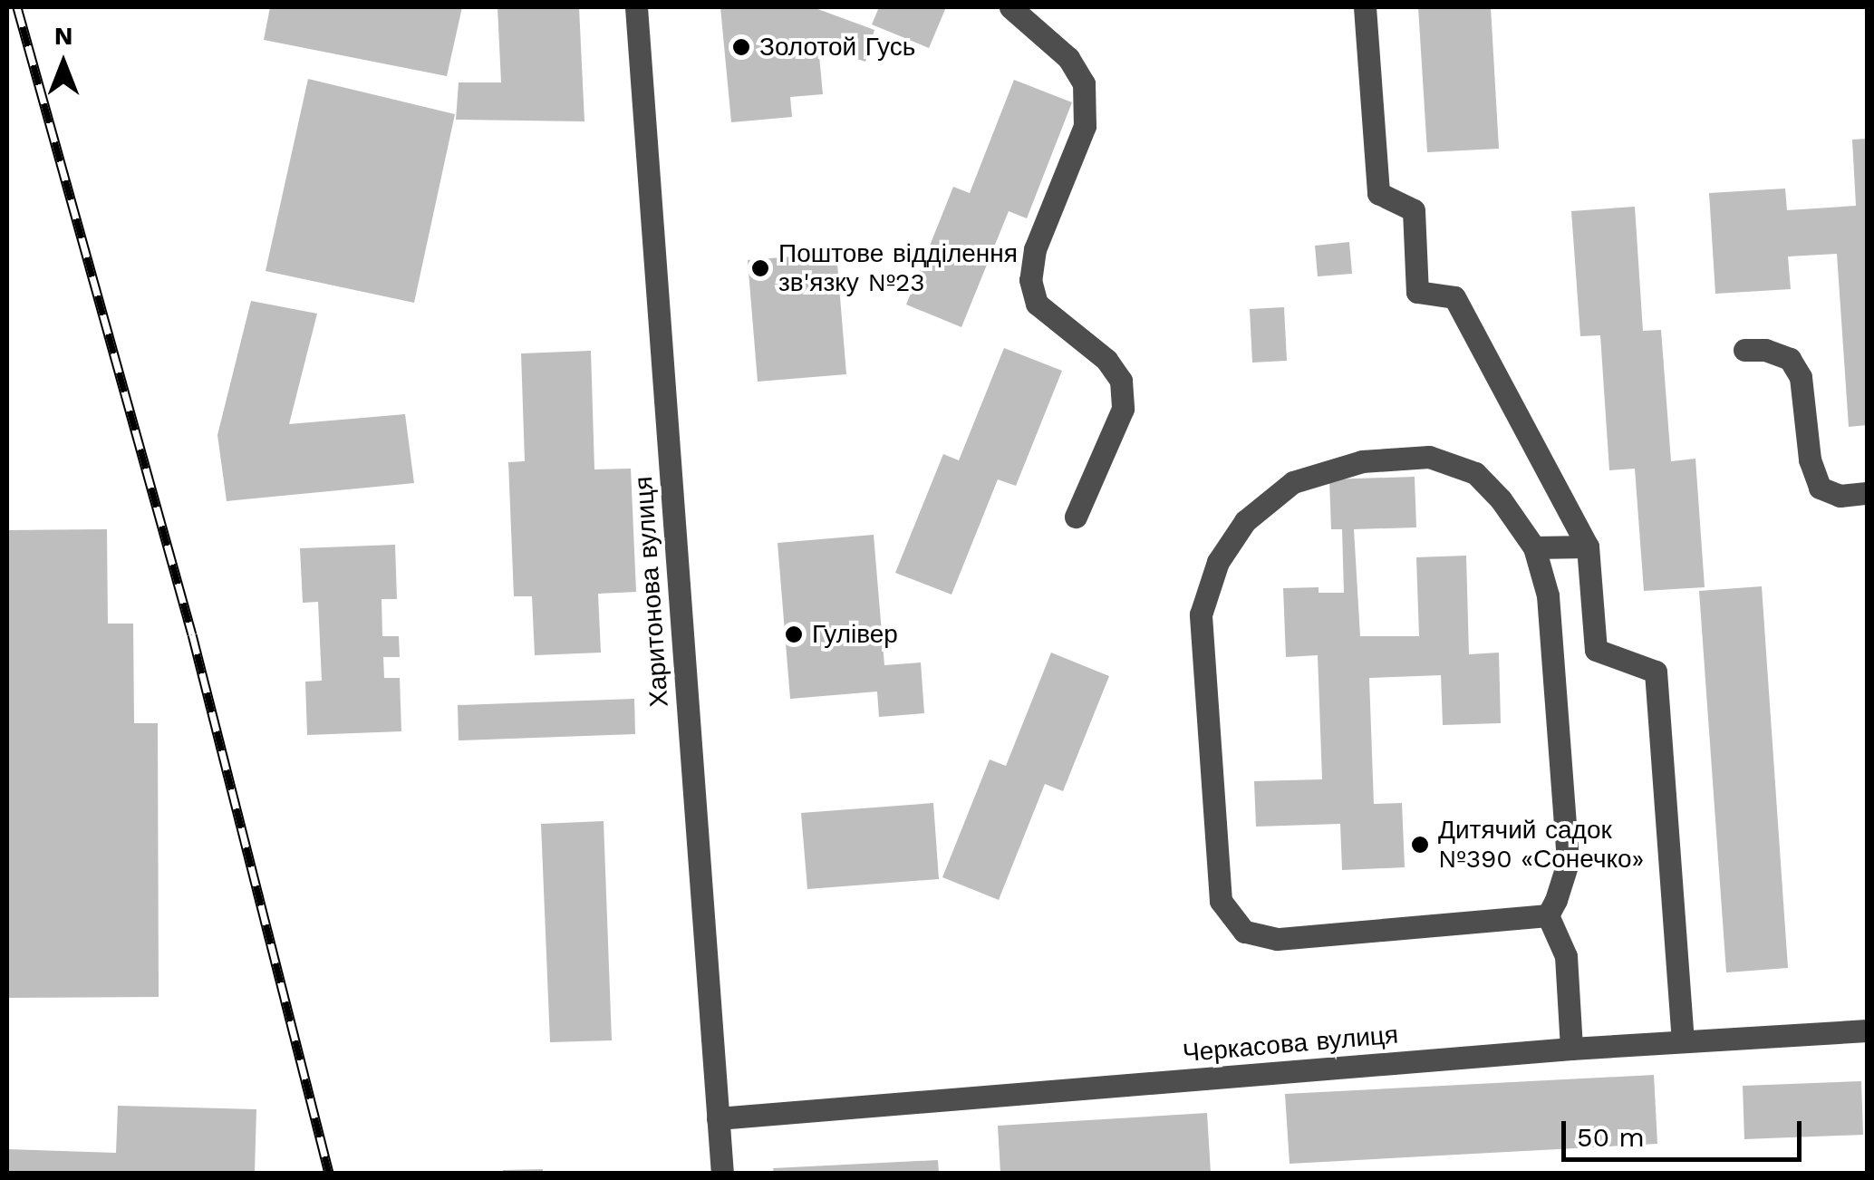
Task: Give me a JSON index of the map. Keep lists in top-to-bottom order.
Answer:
{
  "streets": {
    "street": ["Харитонова вулиця", "Черкасова вулиця"]
  },
  "crossings": [
    ["Харитонова вулиця", "Черкасова вулиця"]
  ],
  "places": [
    "Золотой Гусь",
    "Поштове відділення зв'язку №23",
    "Гулівер",
    "Дитячий садок №390 «Сонечко»"
  ],
  "scale_bar": "50 m",
  "north": "top"
}
